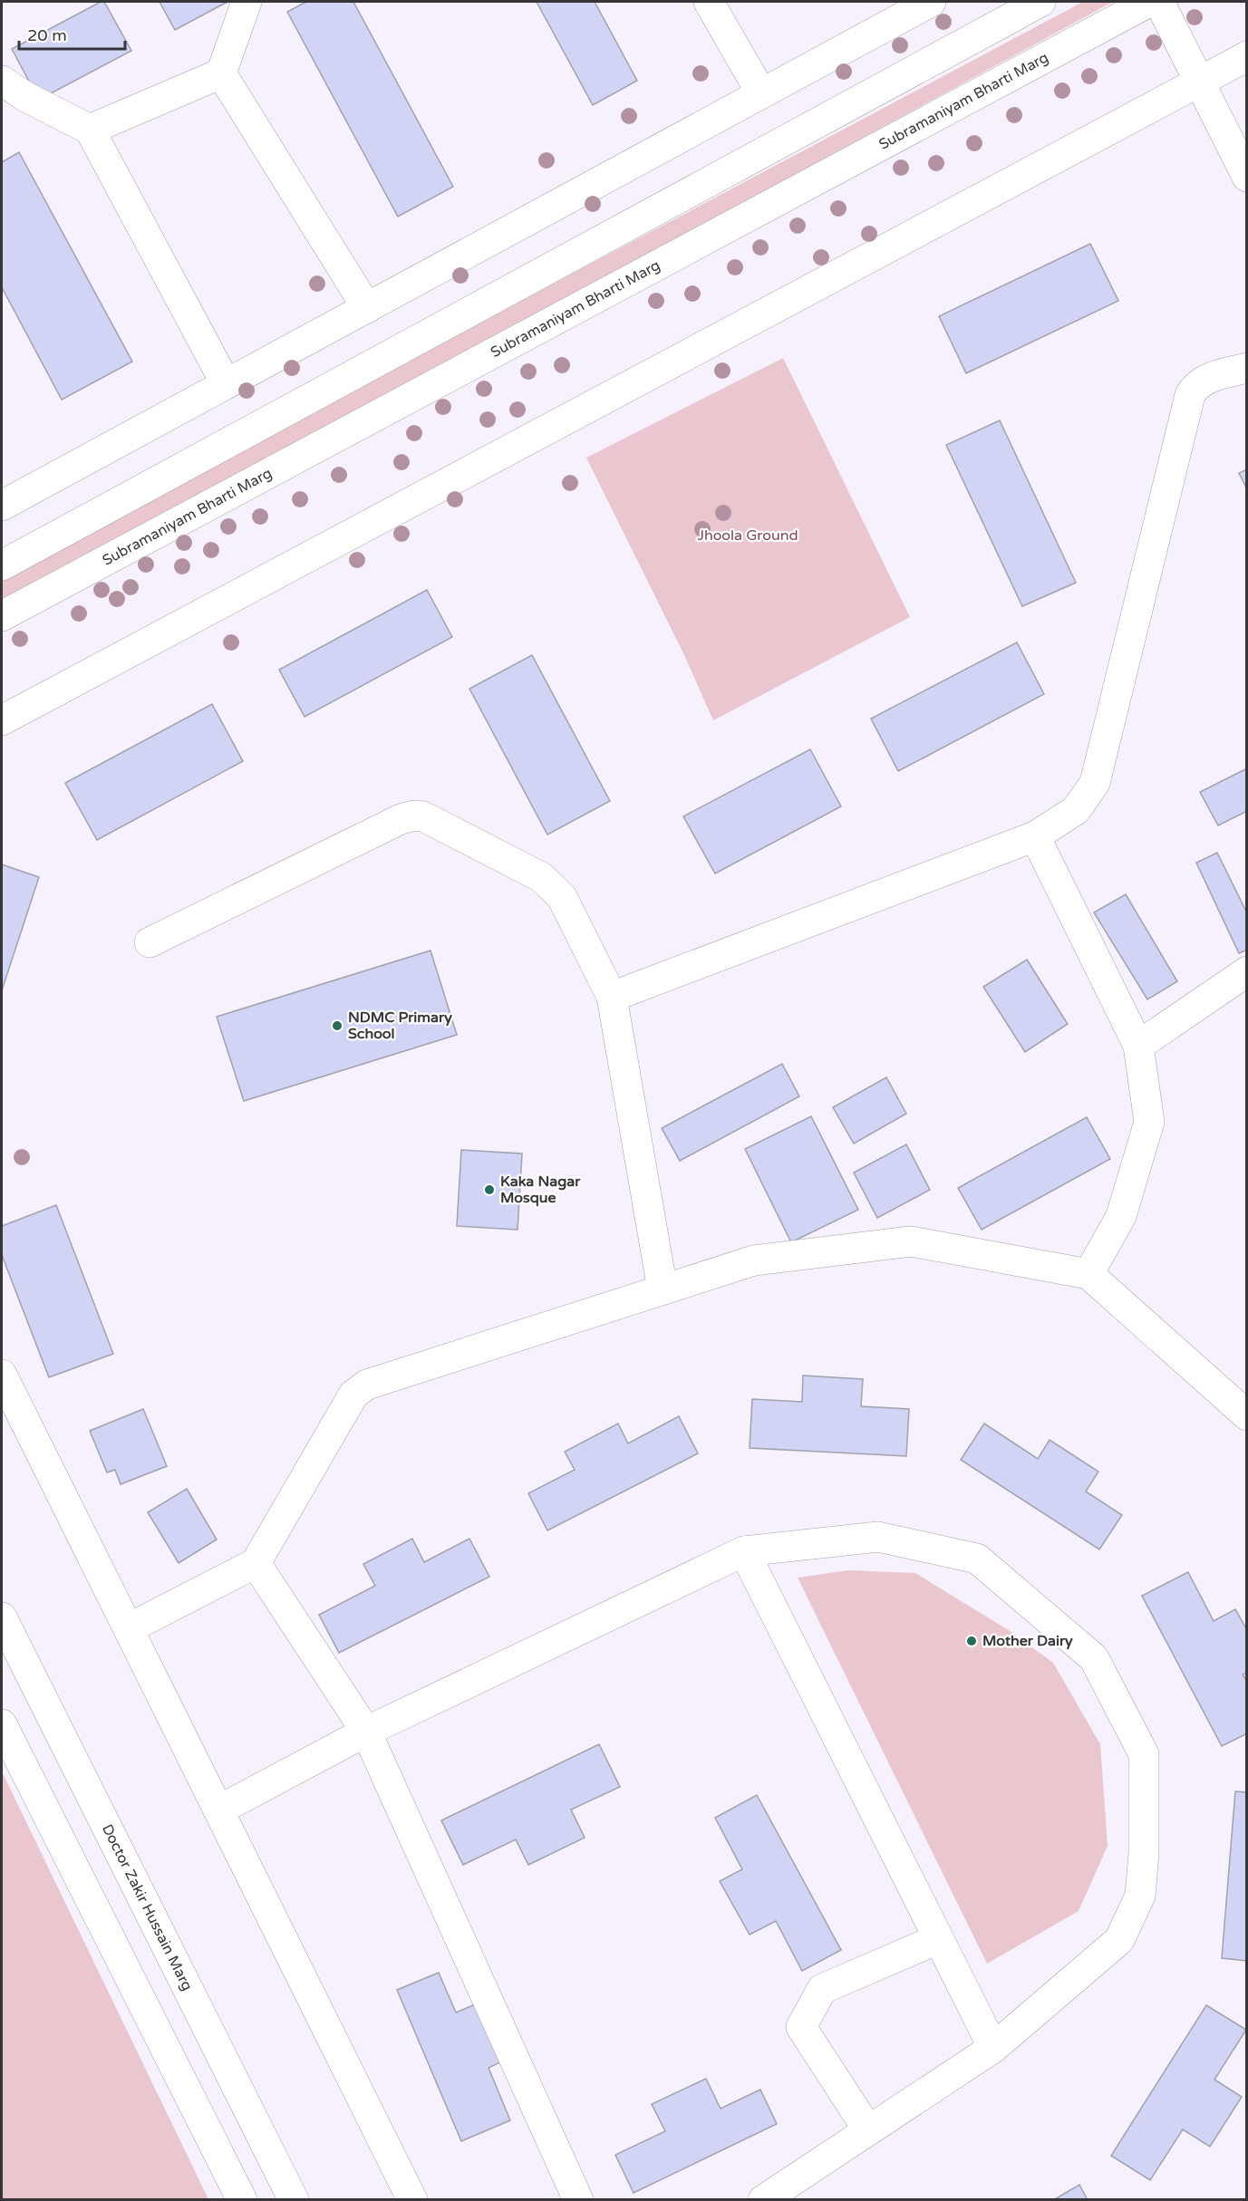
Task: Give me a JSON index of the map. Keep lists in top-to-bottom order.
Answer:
{
  "streets": {
    "street": ["Subramaniyam Bharti Marg", "Doctor Zakir Hussain Marg"]
  },
  "parks": ["Jhoola Ground"],
  "places": ["NDMC Primary School", "Kaka Nagar Mosque", "Mother Dairy"],
  "scale_bar": "20 m"
}
